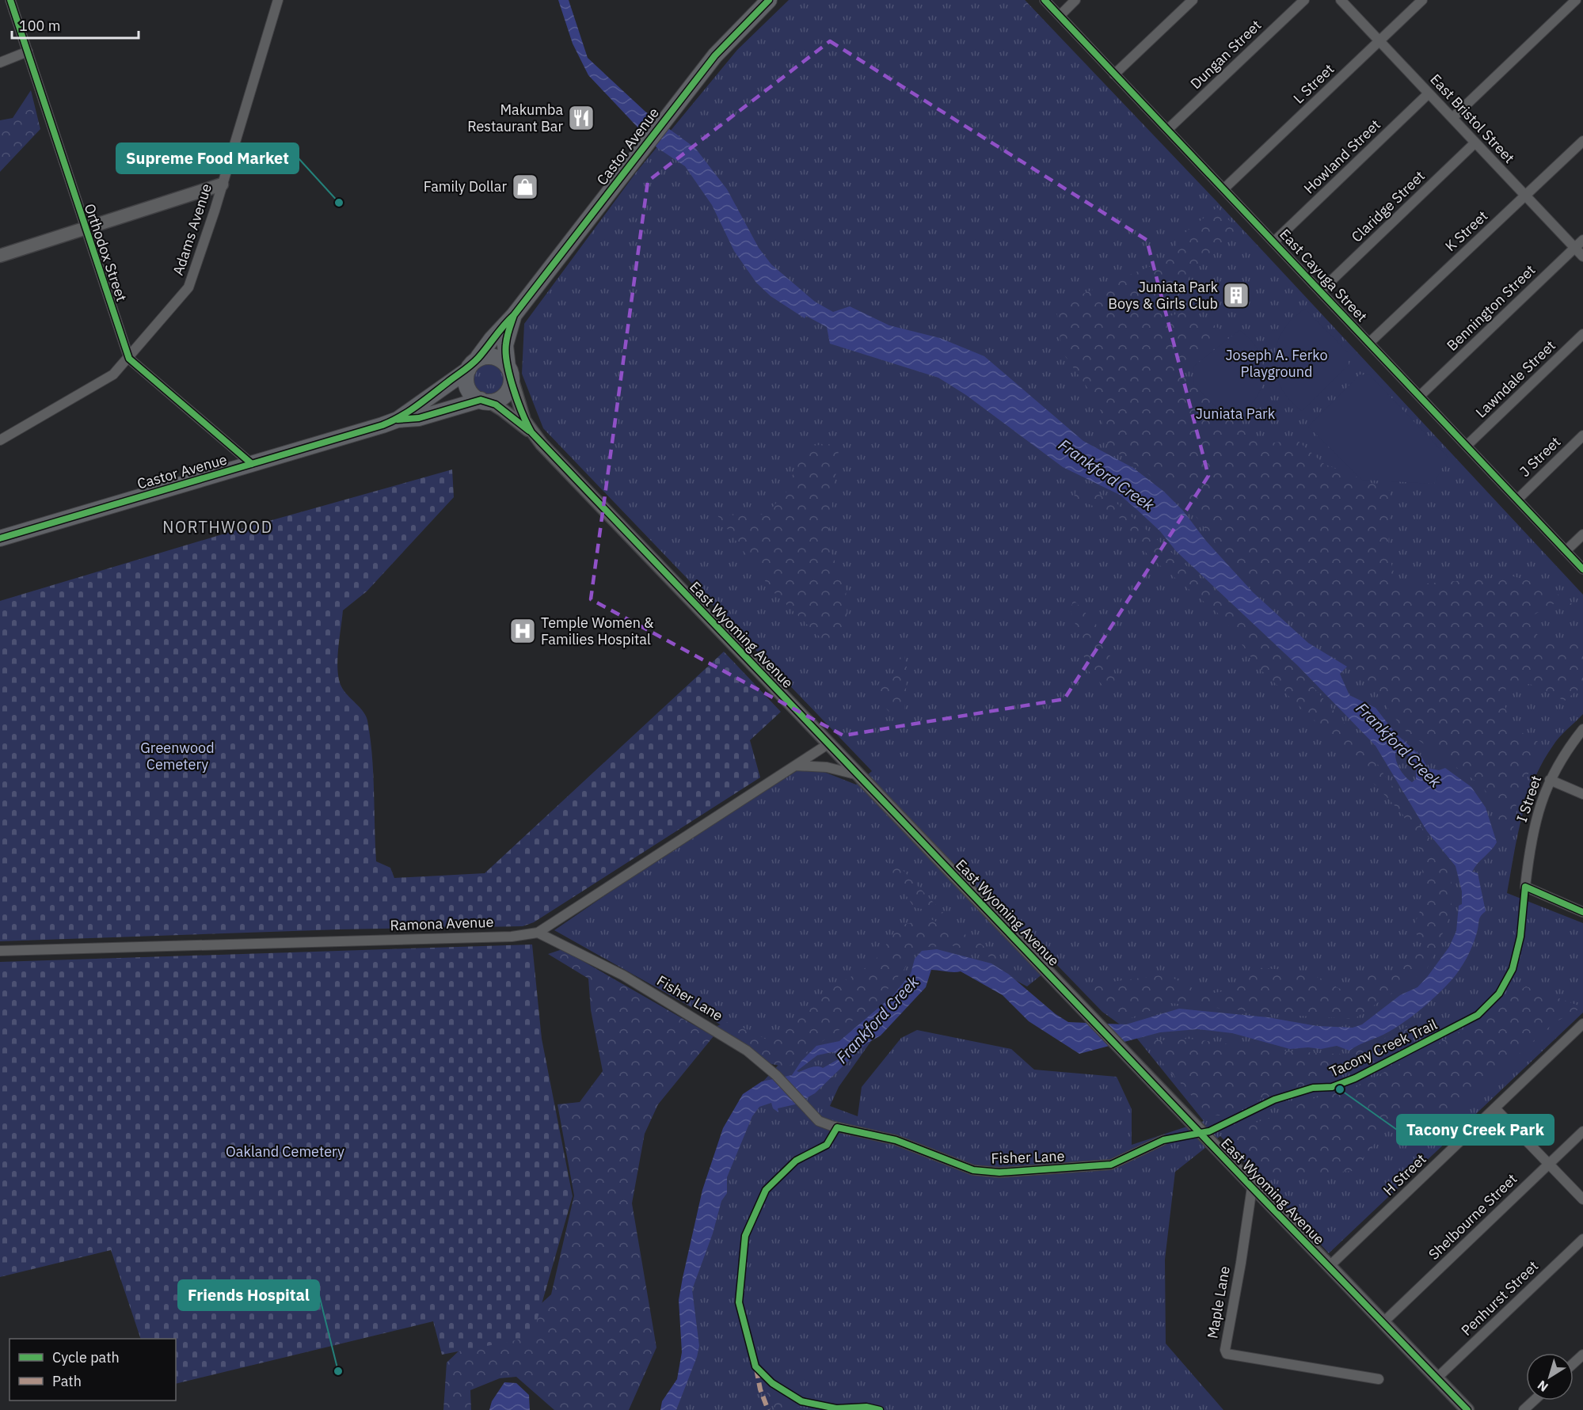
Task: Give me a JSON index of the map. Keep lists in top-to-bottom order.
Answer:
{
  "streets": {
    "main road": ["Castor Avenue"],
    "street": [
      "Dungan Street",
      "L Street",
      "East Bristol Street",
      "Howland Street",
      "Claridge Street",
      "Adams Avenue",
      "K Street",
      "Orthodox Street",
      "East Cayuga Street",
      "Bennington Street",
      "Lawndale Street",
      "J Street",
      "East Wyoming Avenue",
      "I Street",
      "Ramona Avenue",
      "Fisher Lane",
      "H Street",
      "Shelbourne Street",
      "Penhurst Street",
      "Maple Lane"
    ],
    "cycle path": ["Tacony Creek Trail"]
  },
  "crossings": [
    ["Dungan Street", "East Cayuga Street"],
    ["L Street", "East Bristol Street"],
    ["L Street", "East Cayuga Street"],
    ["East Bristol Street", "Howland Street"],
    ["East Bristol Street", "Claridge Street"],
    ["East Bristol Street", "K Street"],
    ["East Bristol Street", "Bennington Street"],
    ["Castor Avenue", "East Wyoming Avenue"],
    ["Howland Street", "East Cayuga Street"],
    ["Claridge Street", "East Cayuga Street"],
    ["Adams Avenue", "Orthodox Street"],
    ["K Street", "East Cayuga Street"],
    ["East Cayuga Street", "Bennington Street"],
    ["East Cayuga Street", "Lawndale Street"],
    ["East Cayuga Street", "J Street"],
    ["East Wyoming Avenue", "Ramona Avenue"],
    ["East Wyoming Avenue", "H Street"],
    ["East Wyoming Avenue", "Shelbourne Street"],
    ["East Wyoming Avenue", "Penhurst Street"],
    ["East Wyoming Avenue", "Maple Lane"],
    ["Ramona Avenue", "Fisher Lane"]
  ],
  "districts": ["NORTHWOOD"],
  "water": ["Frankford Creek"],
  "parks": [
    "Joseph A. Ferko Playground",
    "Juniata Park",
    "Greenwood Cemetery",
    "Oakland Cemetery"
  ],
  "places": {
    "restaurant": ["Makumba Restaurant Bar"],
    "shop": ["Family Dollar"],
    "other": ["Supreme Food Market", "Tacony Creek Park", "Friends Hospital"],
    "building": ["Juniata Park Boys & Girls Club"],
    "hospital": ["Temple Women & Families Hospital"]
  },
  "legend": ["Cycle path", "Path"],
  "scale_bar": "100 m",
  "north": "bottom left"
}
